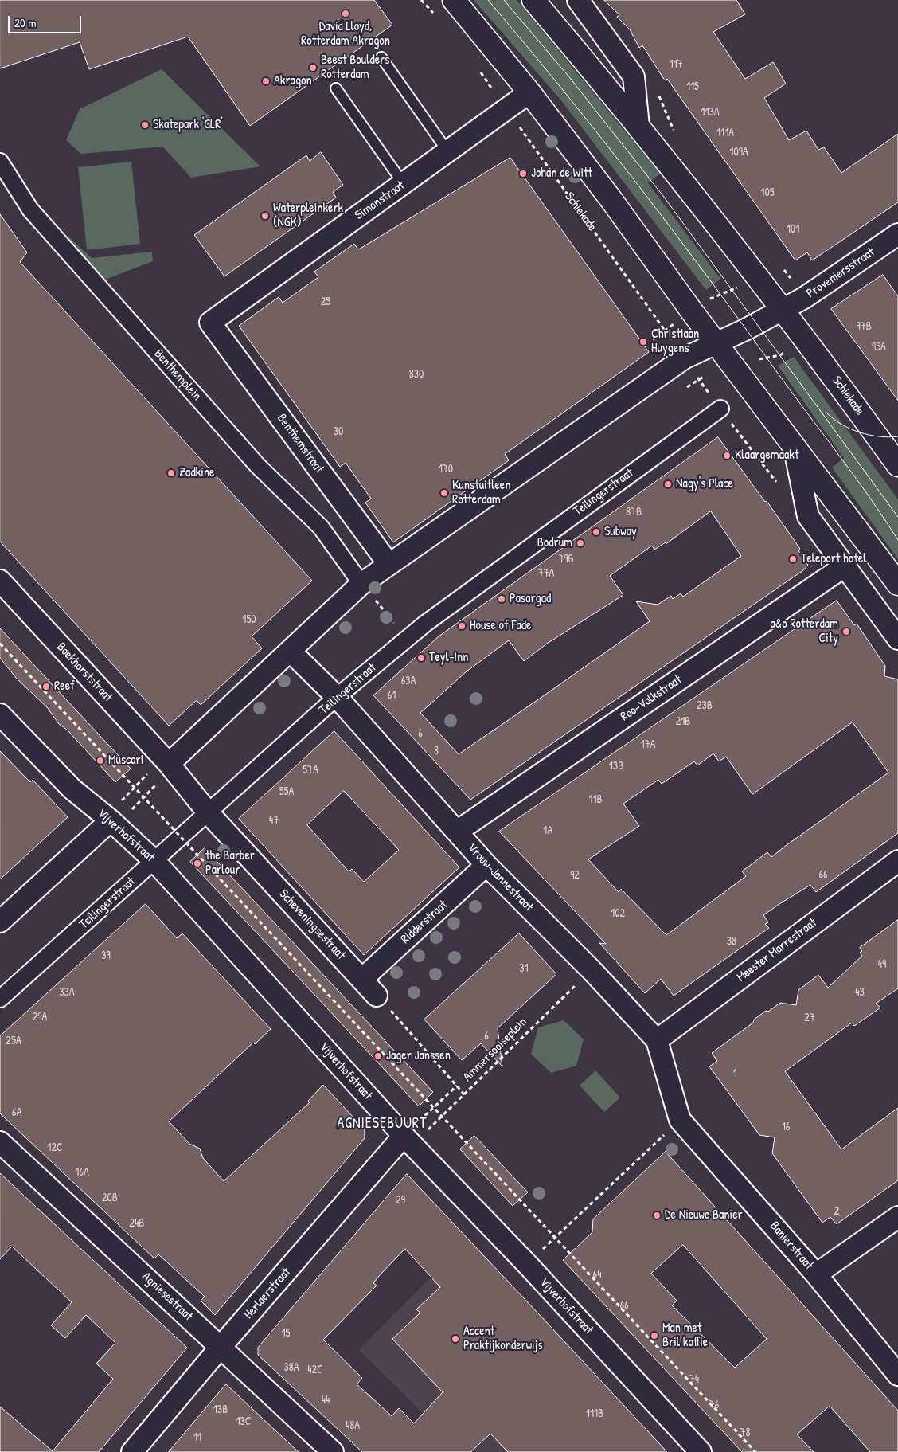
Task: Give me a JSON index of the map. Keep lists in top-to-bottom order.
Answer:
{
  "streets": {
    "main road": ["Schiekade"],
    "street": [
      "Simonstraat",
      "Proveniersstraat",
      "Benthemplein",
      "Benthemstraat",
      "Teilingerstraat",
      "Boekhorststraat",
      "Roo-Valkstraat",
      "Vijverhofstraat",
      "Vrouw-Jannestraat",
      "Ridderstraat",
      "Scheveningsestraat",
      "Meester Marrestraat",
      "Banierstraat",
      "Herlaerstraat",
      "Agniesestraat"
    ],
    "path": ["Ammersooiseplein"]
  },
  "crossings": [
    ["Simonstraat", "Schiekade"],
    ["Simonstraat", "Benthemstraat"],
    ["Schiekade", "Proveniersstraat"],
    ["Teilingerstraat", "Vijverhofstraat"],
    ["Teilingerstraat", "Vrouw-Jannestraat"],
    ["Teilingerstraat", "Scheveningsestraat"],
    ["Boekhorststraat", "Scheveningsestraat"],
    ["Roo-Valkstraat", "Vrouw-Jannestraat"],
    ["Vijverhofstraat", "Ammersooiseplein"],
    ["Vijverhofstraat", "Herlaerstraat"],
    ["Vrouw-Jannestraat", "Ridderstraat"],
    ["Vrouw-Jannestraat", "Meester Marrestraat"],
    ["Vrouw-Jannestraat", "Ammersooiseplein"],
    ["Vrouw-Jannestraat", "Banierstraat"],
    ["Ridderstraat", "Scheveningsestraat"],
    ["Ammersooiseplein", "Herlaerstraat"],
    ["Herlaerstraat", "Agniesestraat"]
  ],
  "districts": ["AGNIESEBUURT"],
  "places": [
    "David Lloyd, Rotterdam Akragon",
    "Beest Boulders Rotterdam",
    "Akragon",
    "Skatepark 'GLR'",
    "Johan de Witt",
    "Waterpleinkerk (NGK)",
    "Christiaan Huygens",
    "Klaargemaakt",
    "Zadkine",
    "Nagy's Place",
    "Kunstuitleen Rotterdam",
    "Subway",
    "Bodrum",
    "Teleport hotel",
    "Pasargad",
    "House of Fade",
    "a&o Rotterdam City",
    "Teyl-Inn",
    "Reef",
    "Muscari",
    "the Barber Parlour",
    "Jager Janssen",
    "De Nieuwe Banier",
    "Man met Bril koffie",
    "Accent Praktijkonderwijs"
  ],
  "house_numbers": [
    "117",
    "115",
    "113A",
    "111A",
    "109A",
    "105",
    "101",
    "25",
    "97B",
    "95A",
    "830",
    "30",
    "170",
    "87B",
    "79B",
    "77A",
    "150",
    "63A",
    "61",
    "23B",
    "21B",
    "6",
    "17A",
    "8",
    "13B",
    "57A",
    "55A",
    "11B",
    "47",
    "1A",
    "66",
    "92",
    "102",
    "38",
    "39",
    "49",
    "31",
    "33A",
    "43",
    "29A",
    "27",
    "6",
    "25A",
    "1",
    "6A",
    "16",
    "12C",
    "16A",
    "20B",
    "29",
    "2",
    "24B",
    "64",
    "66",
    "15",
    "38A",
    "42C",
    "74",
    "44",
    "76",
    "13B",
    "111B",
    "13C",
    "48A",
    "78",
    "11"
  ],
  "scale_bar": "20 m"
}
